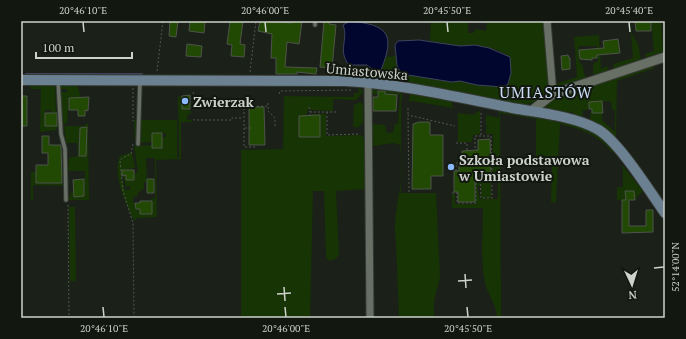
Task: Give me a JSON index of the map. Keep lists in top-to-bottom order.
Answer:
{
  "streets": {
    "main road": ["Umiastowska"]
  },
  "districts": ["UMIASTÓW"],
  "places": ["Zwierzak", "Szkoła podstawowa w Umiastowie"],
  "scale_bar": "100 m",
  "north": "bottom",
  "coordinates": [
    "20°46'10\"E",
    "20°46'00\"E",
    "20°45'50\"E",
    "20°45'40\"E",
    "52°14'00\"N"
  ]
}
